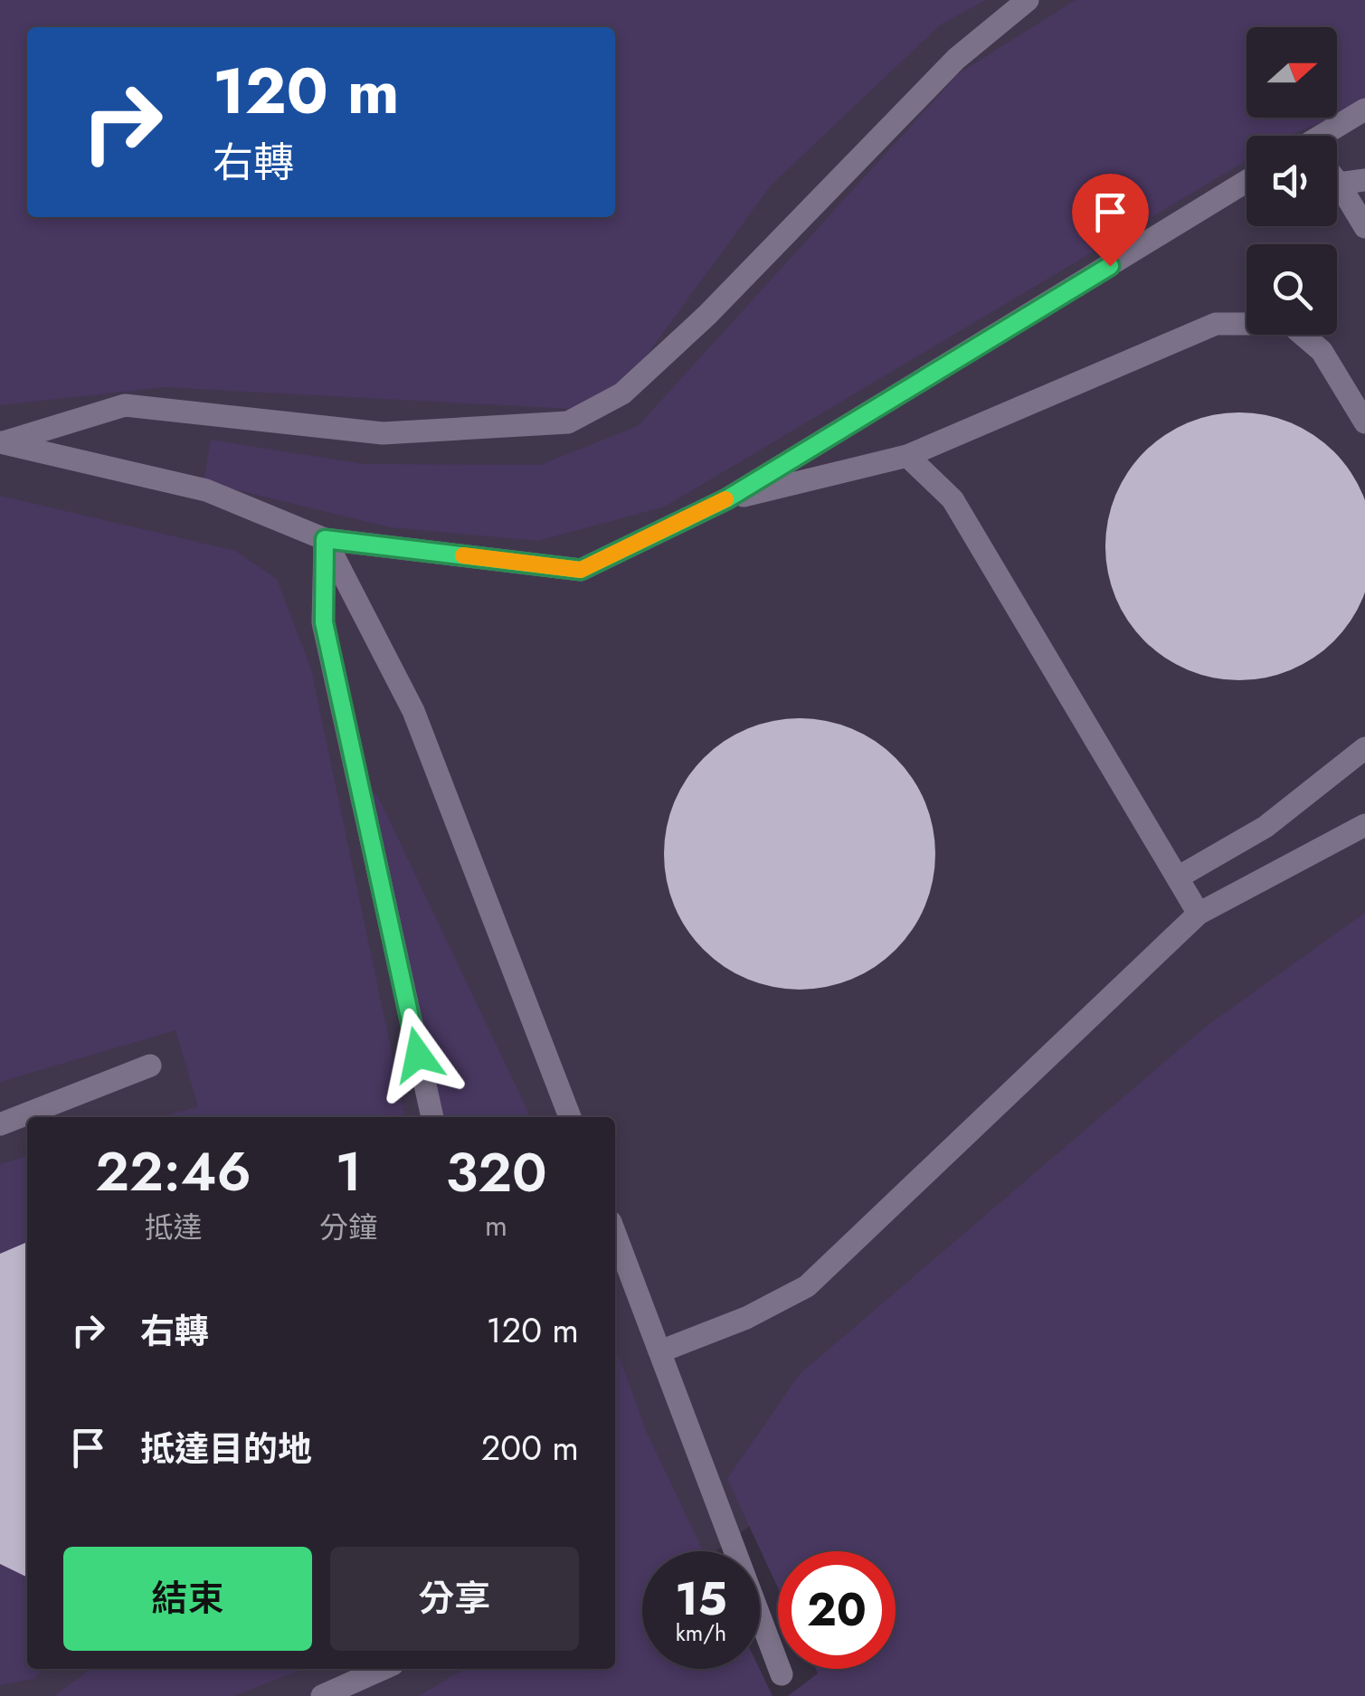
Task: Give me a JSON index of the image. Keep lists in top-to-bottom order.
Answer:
{
  "north": "right",
  "page": {
    "turn": ["120 m", "右轉"],
    "eta": [
      "22:46",
      "抵達",
      "1",
      "分鐘",
      "320",
      "m"
    ],
    "list": [
      {
        "name": "右轉",
        "value": "120 m"
      },
      {
        "name": "抵達目的地",
        "value": "200 m"
      }
    ],
    "buttons": ["結束", "分享"],
    "speed": "15 km/h",
    "limit": "20"
  }
}
